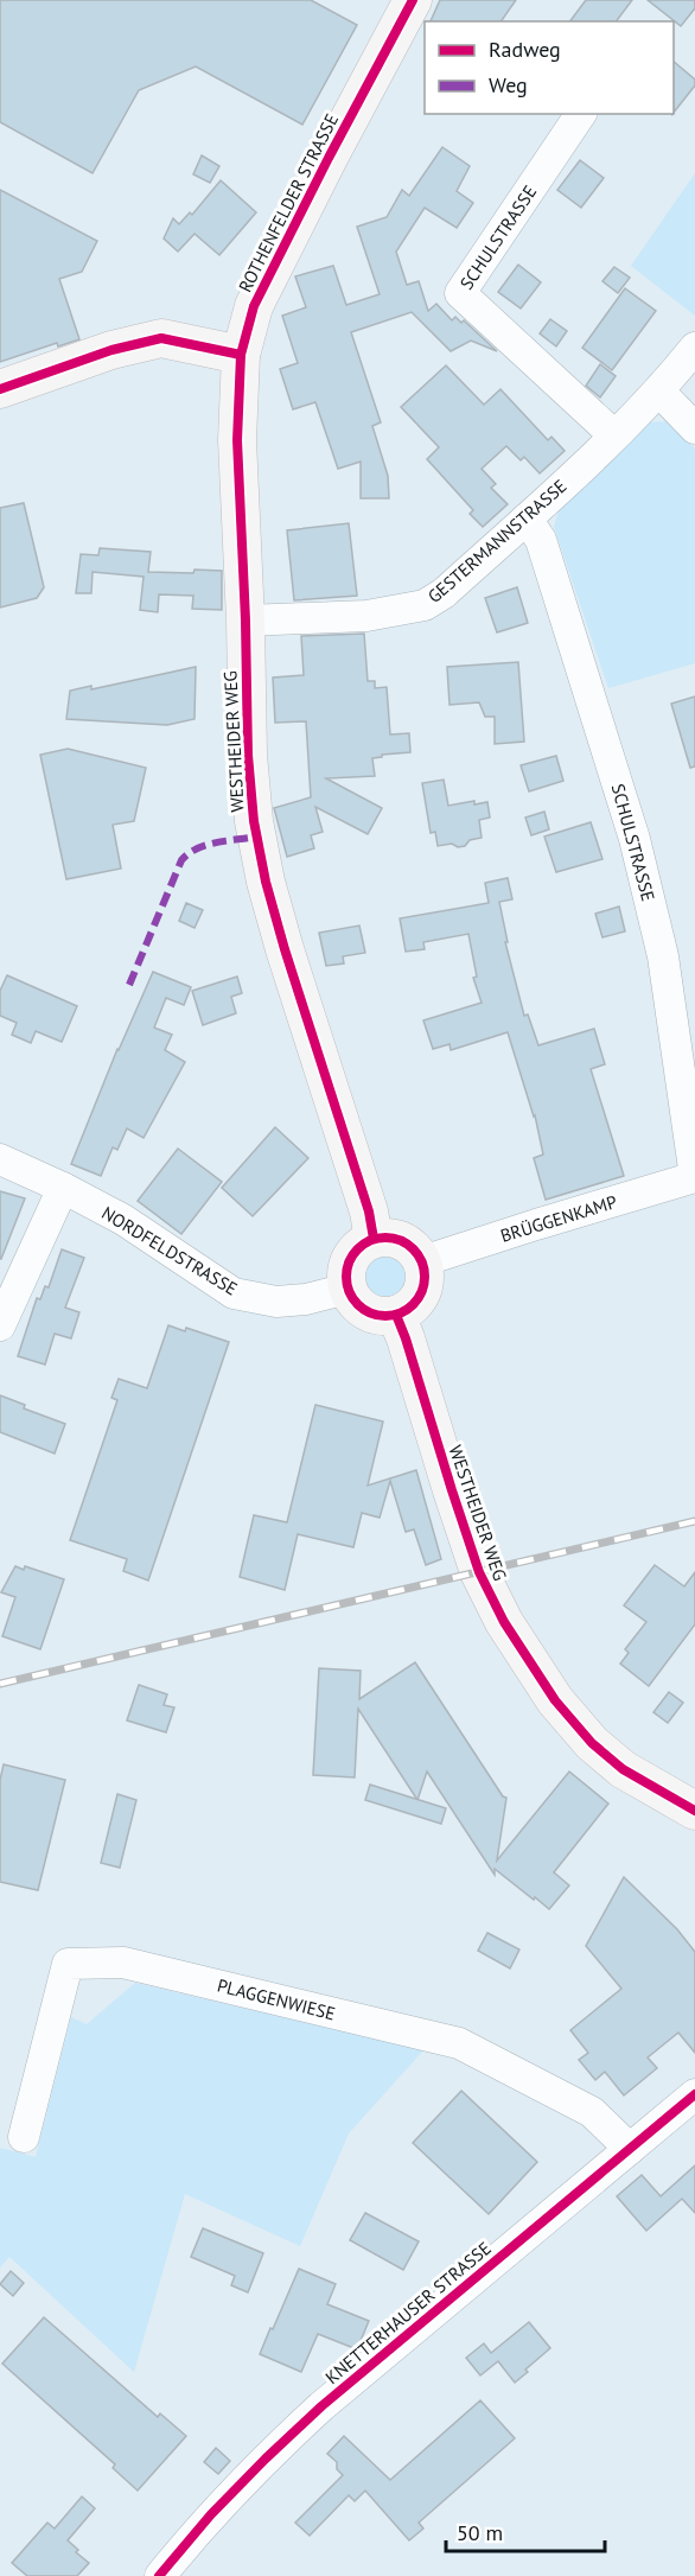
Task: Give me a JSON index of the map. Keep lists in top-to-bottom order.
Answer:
{
  "streets": {
    "main road": ["ROTHENFELDER STRASSE", "WESTHEIDER WEG"],
    "street": [
      "SCHULSTRASSE",
      "GESTERMANNSTRASSE",
      "BRÜGGENKAMP",
      "NORDFELDSTRASSE",
      "PLAGGENWIESE",
      "KNETTERHAUSER STRASSE"
    ]
  },
  "crossings": [
    ["ROTHENFELDER STRASSE", "WESTHEIDER WEG"],
    ["SCHULSTRASSE", "GESTERMANNSTRASSE"],
    ["SCHULSTRASSE", "BRÜGGENKAMP"],
    ["GESTERMANNSTRASSE", "WESTHEIDER WEG"],
    ["WESTHEIDER WEG", "BRÜGGENKAMP"],
    ["WESTHEIDER WEG", "NORDFELDSTRASSE"],
    ["BRÜGGENKAMP", "NORDFELDSTRASSE"],
    ["PLAGGENWIESE", "KNETTERHAUSER STRASSE"]
  ],
  "legend": ["Radweg", "Weg"],
  "scale_bar": "50 m"
}
